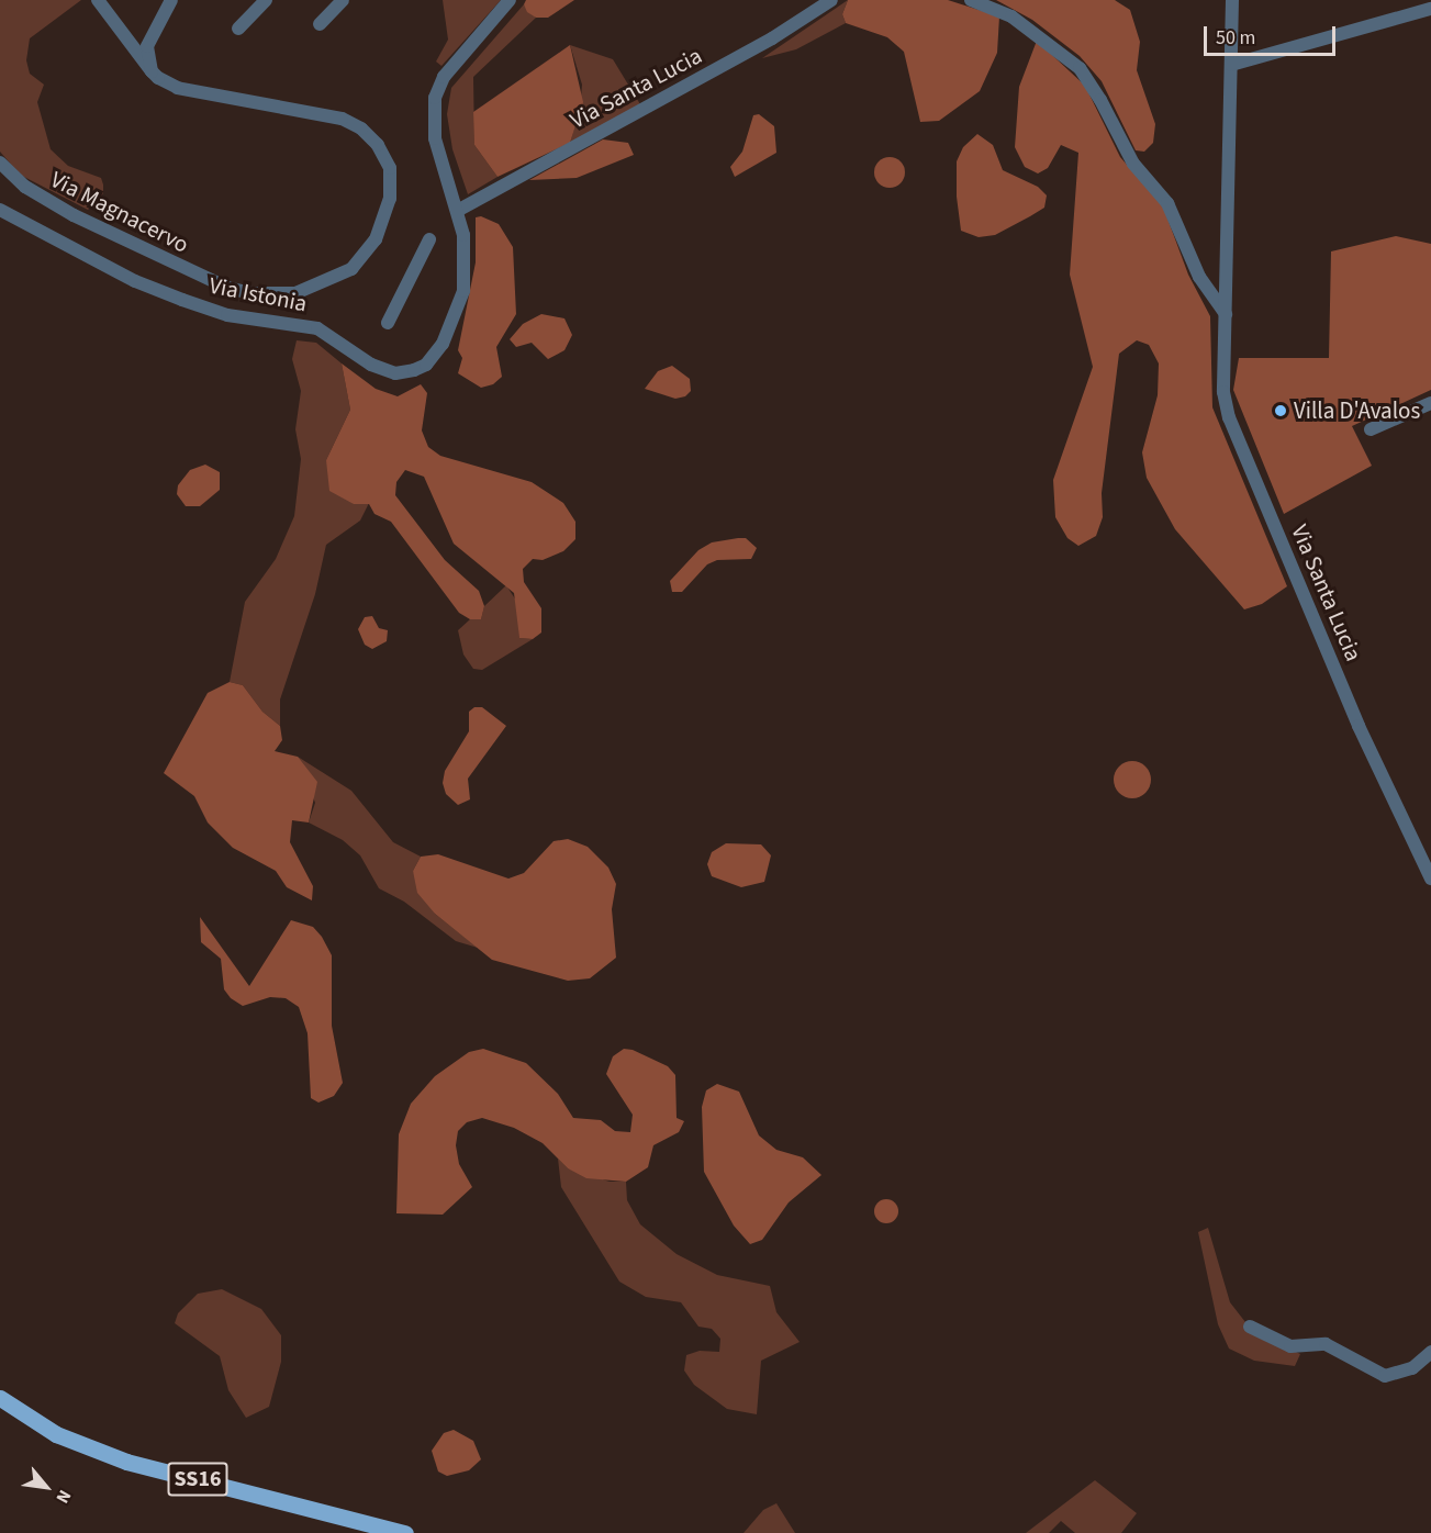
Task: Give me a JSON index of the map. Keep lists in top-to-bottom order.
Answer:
{
  "streets": {
    "main road": ["SS16"],
    "street": ["Via Santa Lucia", "Via Magnacervo", "Via Istonia"]
  },
  "crossings": [
    ["Via Santa Lucia", "Via Istonia"]
  ],
  "places": ["Villa D'Avalos"],
  "scale_bar": "50 m",
  "north": "bottom right"
}
